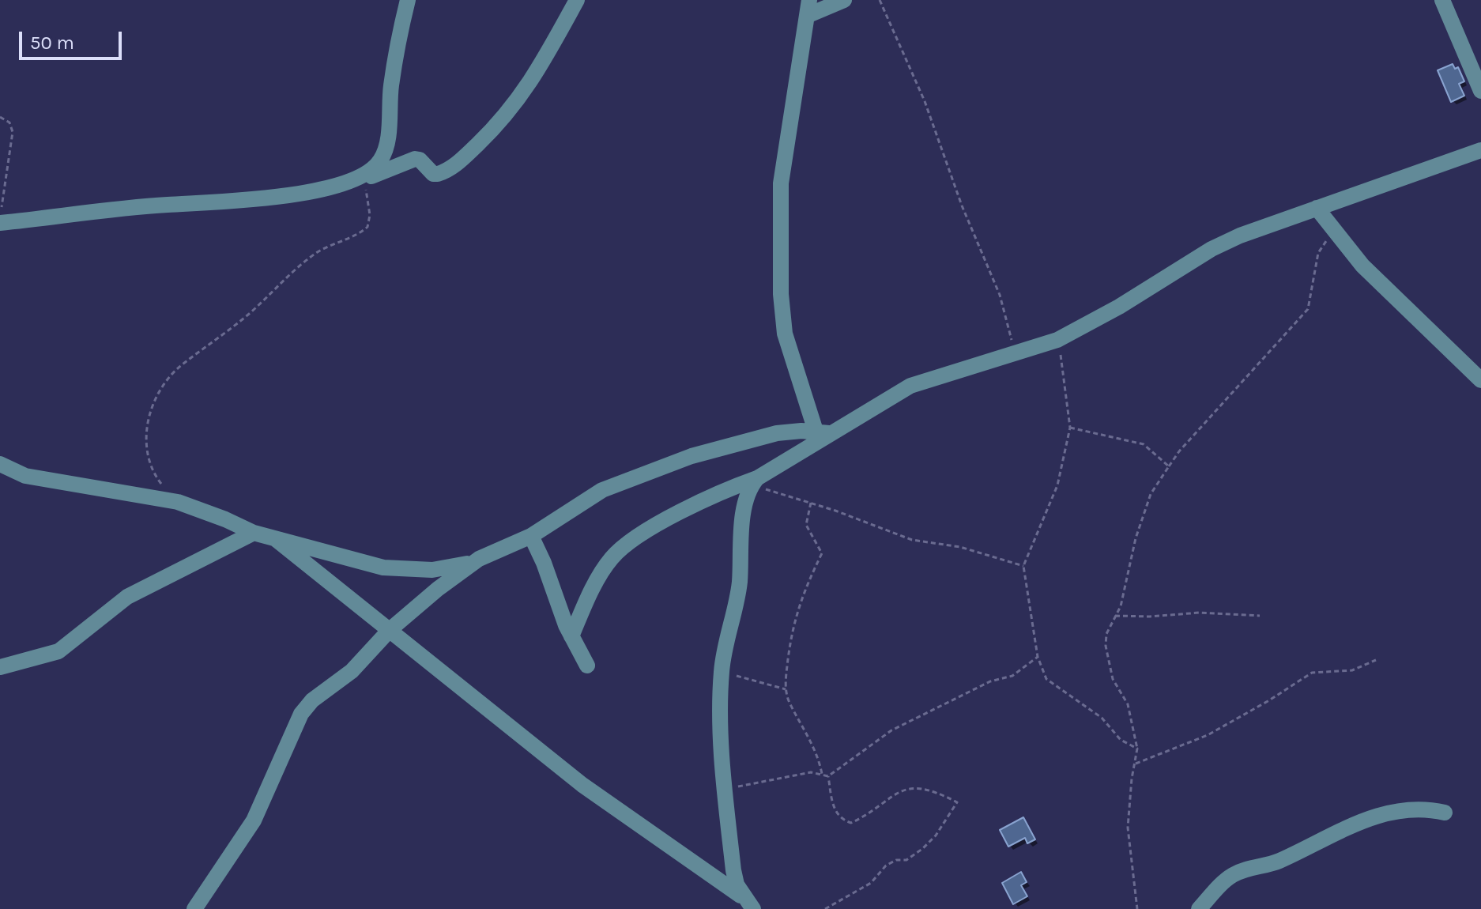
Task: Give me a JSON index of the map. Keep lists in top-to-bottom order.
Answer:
{
  "scale_bar": "50 m"
}
